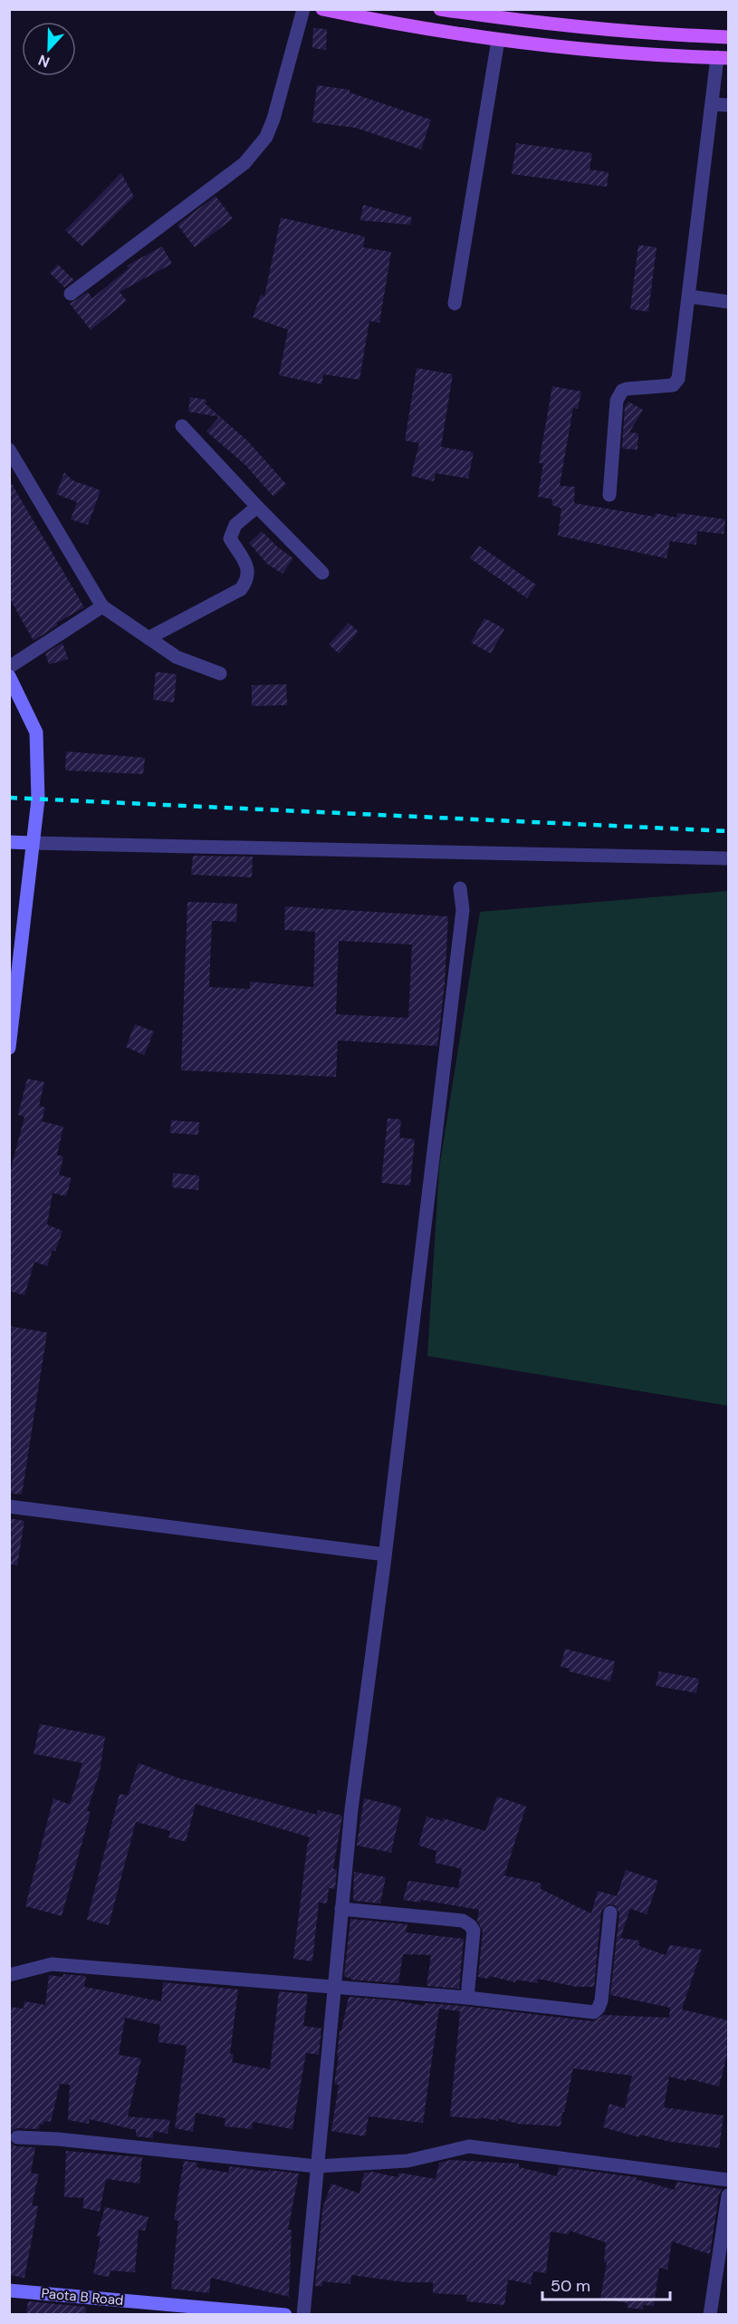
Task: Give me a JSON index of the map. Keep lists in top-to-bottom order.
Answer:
{
  "streets": {
    "street": ["Paota B Road"]
  },
  "scale_bar": "50 m",
  "north": "bottom"
}
